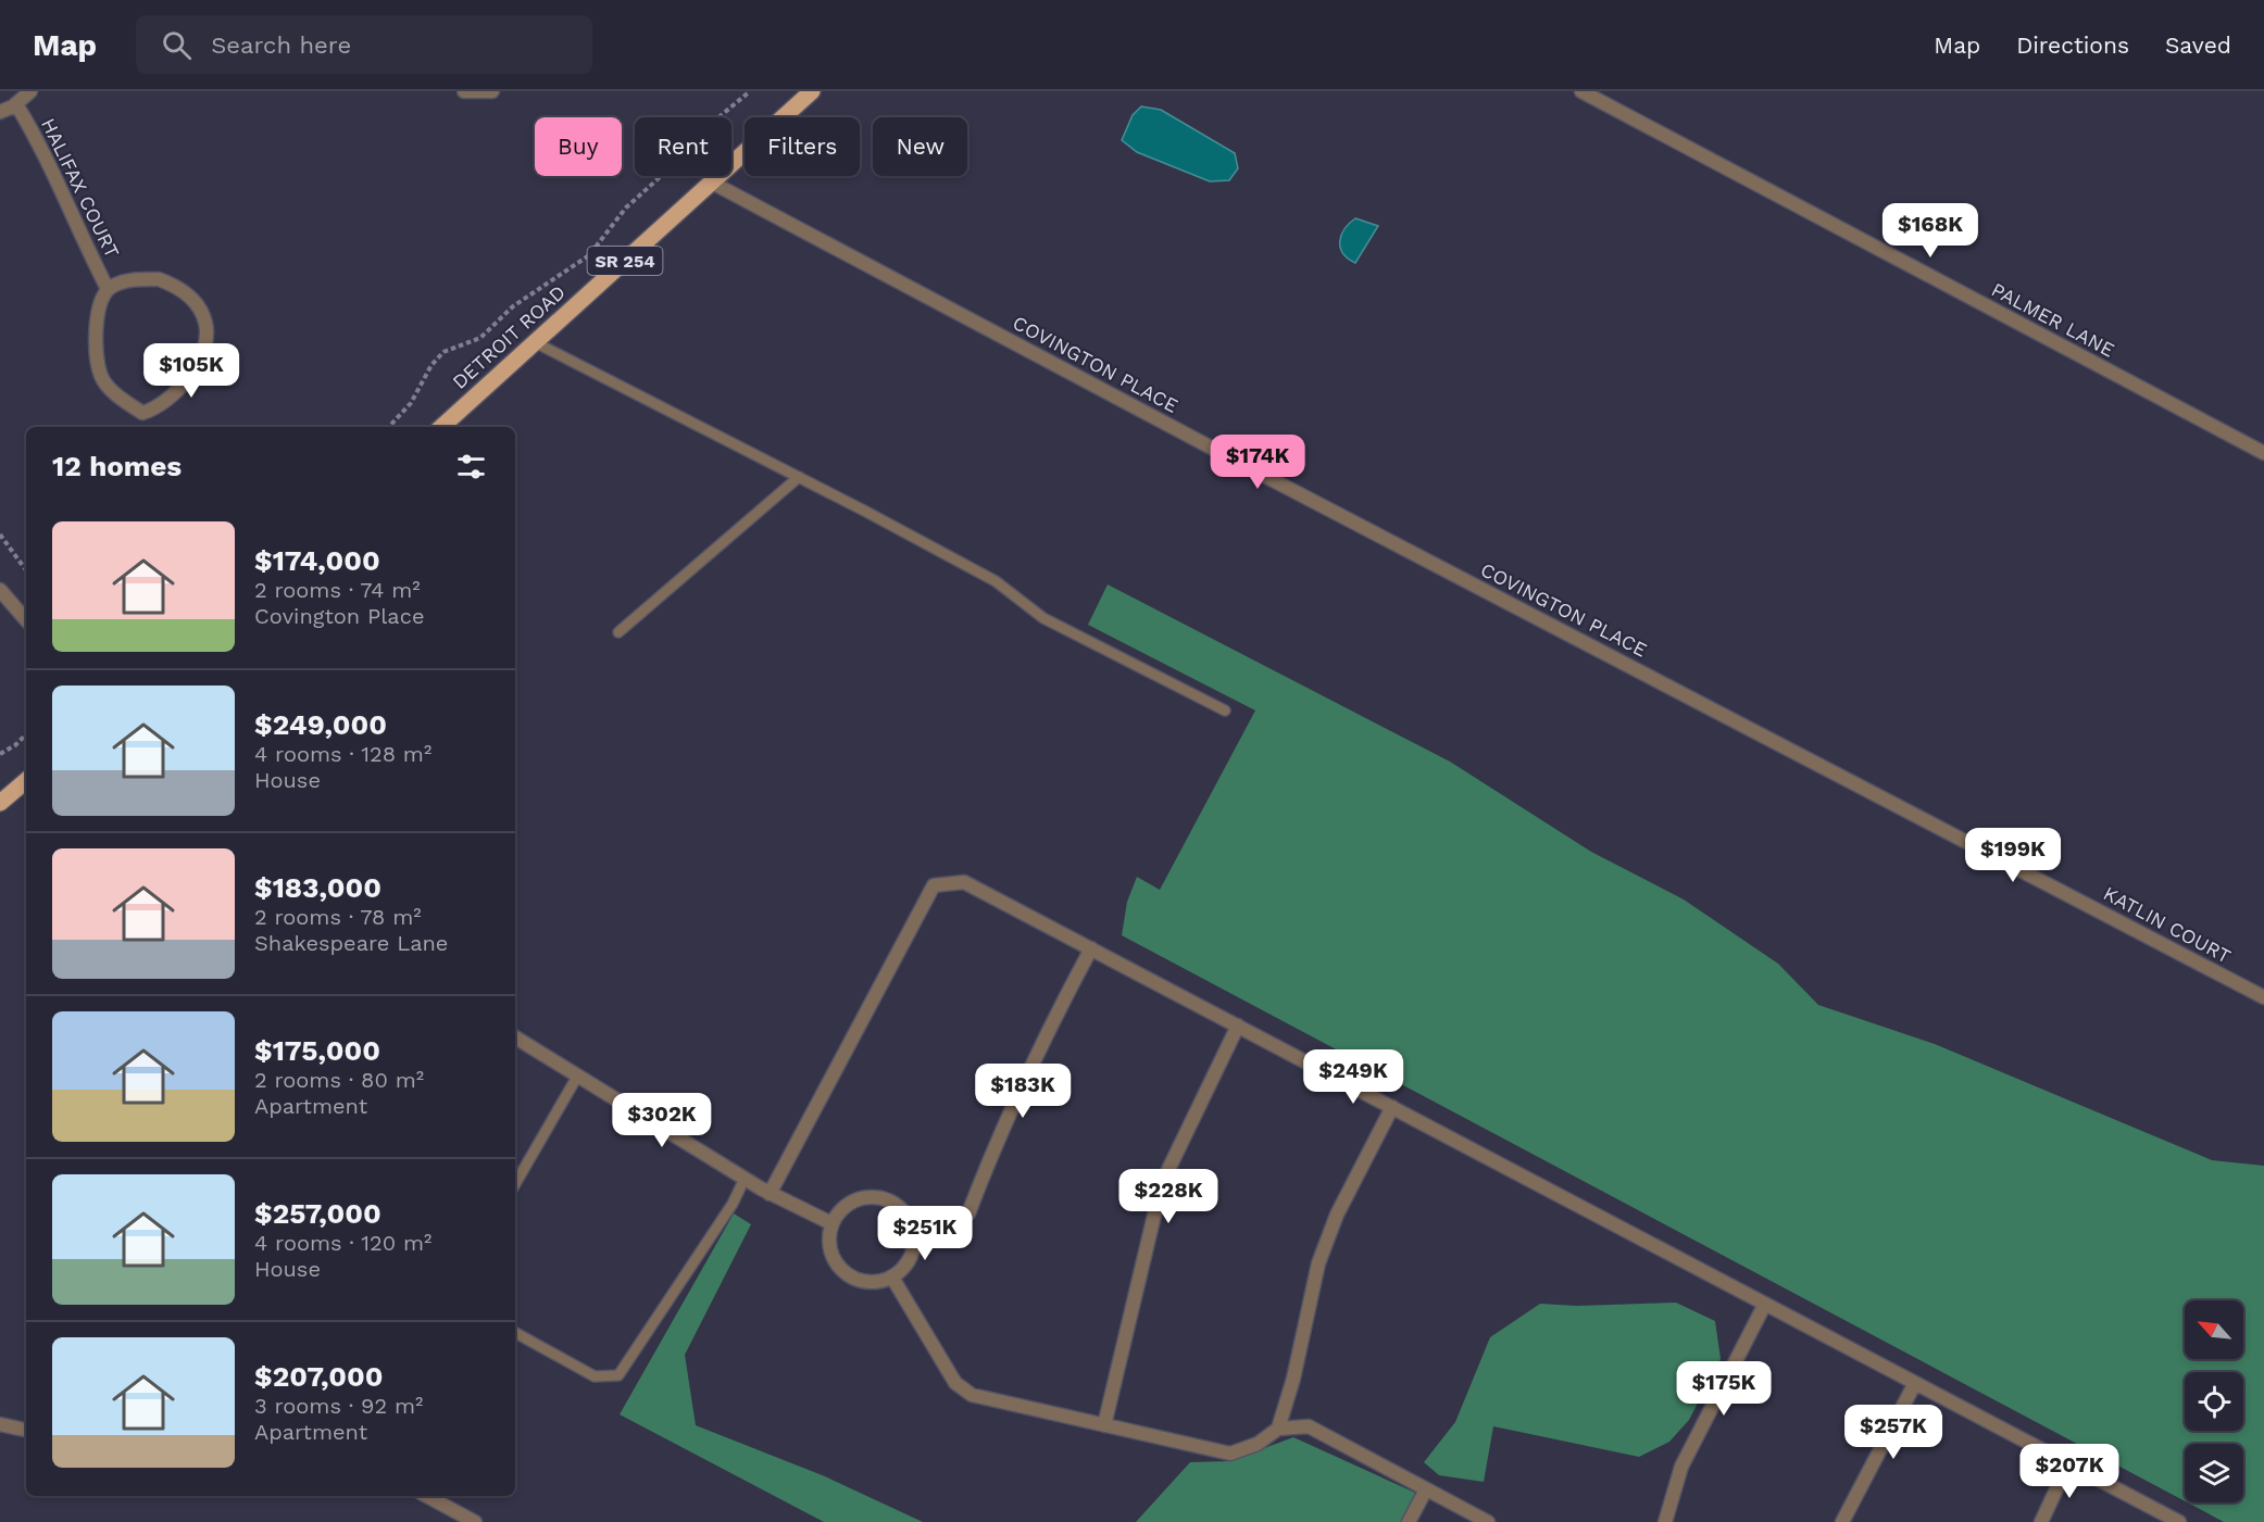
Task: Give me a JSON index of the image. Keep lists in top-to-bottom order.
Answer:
{
  "streets": {
    "main road": ["SR 254", "DETROIT ROAD"],
    "street": [
      "HALIFAX COURT",
      "PALMER LANE",
      "COVINGTON PLACE",
      "KATLIN COURT"
    ]
  },
  "crossings": [
    ["DETROIT ROAD", "COVINGTON PLACE"],
    ["COVINGTON PLACE", "KATLIN COURT"]
  ],
  "north": "top left",
  "page": {
    "header": "Map",
    "search": "Search here",
    "nav": ["Map", "Directions", "Saved"],
    "chip": [
      "Buy",
      "Rent",
      "Filters",
      "New"
    ],
    "price": [
      "$168K",
      "$105K",
      "$174K",
      "$199K",
      "$249K",
      "$183K",
      "$302K",
      "$228K",
      "$251K",
      "$175K",
      "$257K",
      "$207K"
    ],
    "heading": "12 homes",
    "list": [
      {
        "name": "$174,000",
        "note": "2 rooms · 74 m² · Covington Place"
      },
      {
        "name": "$249,000",
        "note": "4 rooms · 128 m² · House"
      },
      {
        "name": "$183,000",
        "note": "2 rooms · 78 m² · Shakespeare Lane"
      },
      {
        "name": "$175,000",
        "note": "2 rooms · 80 m² · Apartment"
      },
      {
        "name": "$257,000",
        "note": "4 rooms · 120 m² · House"
      },
      {
        "name": "$207,000",
        "note": "3 rooms · 92 m² · Apartment"
      }
    ]
  }
}
